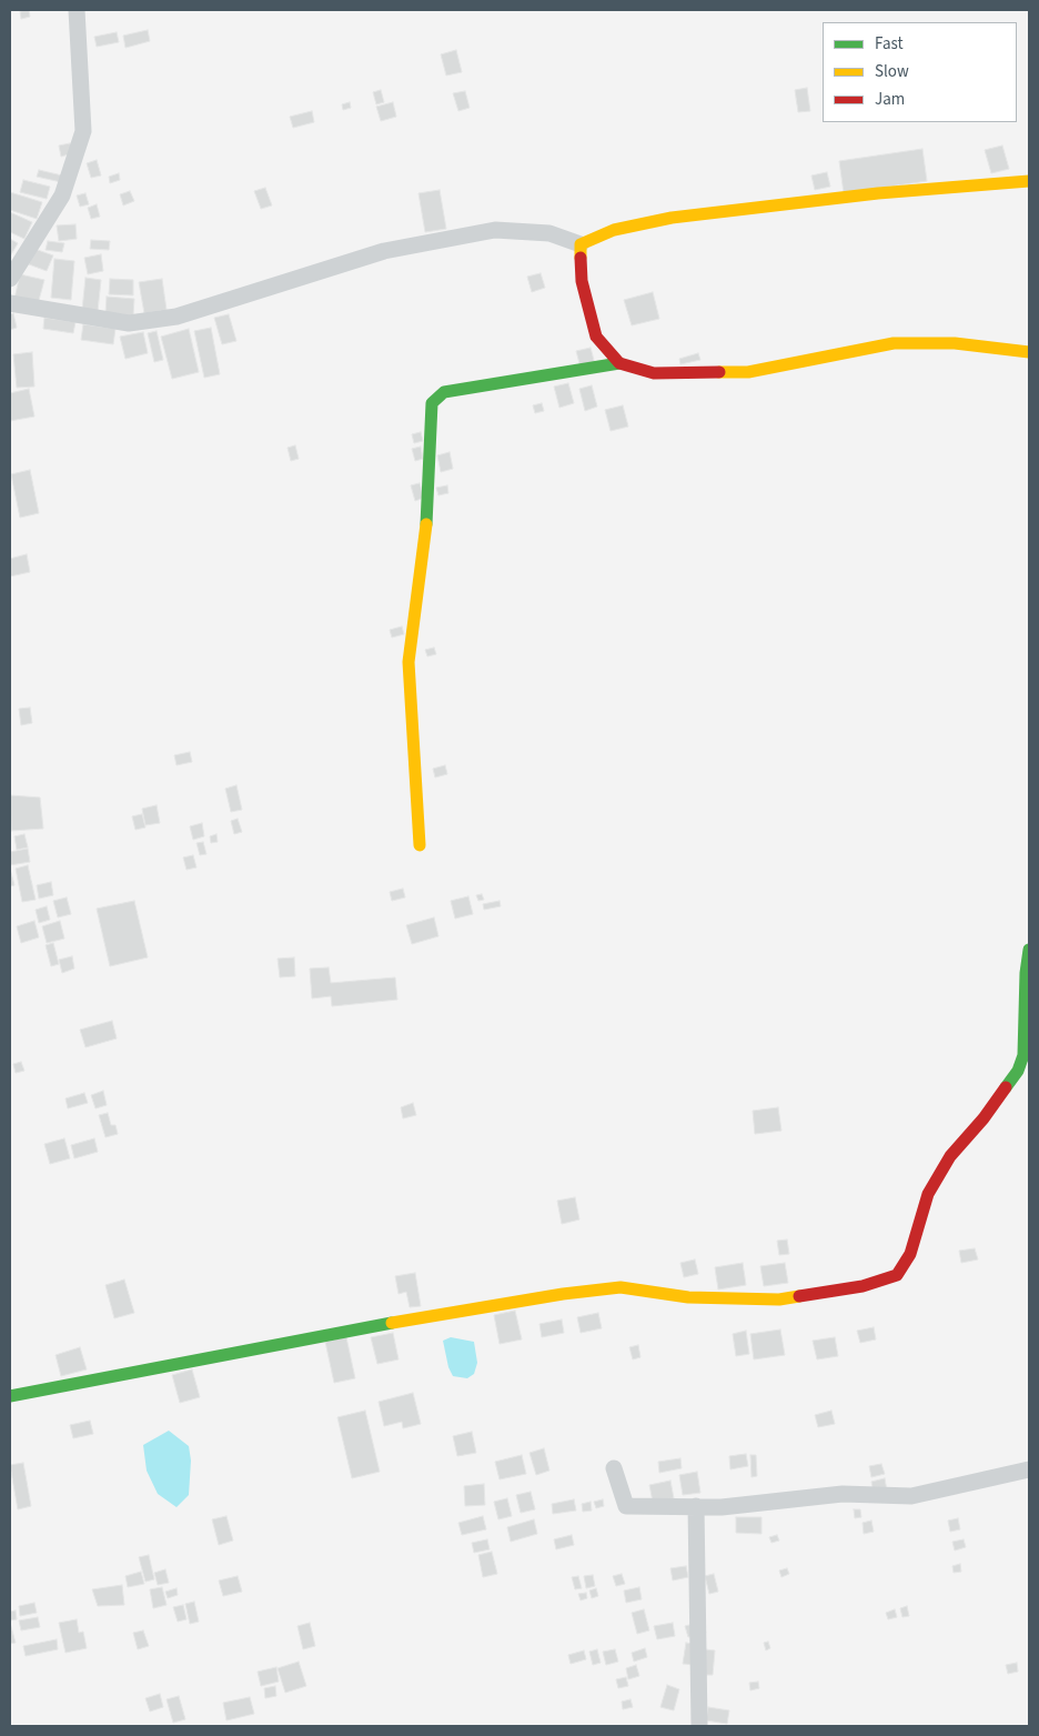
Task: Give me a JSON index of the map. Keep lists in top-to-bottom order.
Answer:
{
  "legend": ["Fast", "Slow", "Jam"]
}
